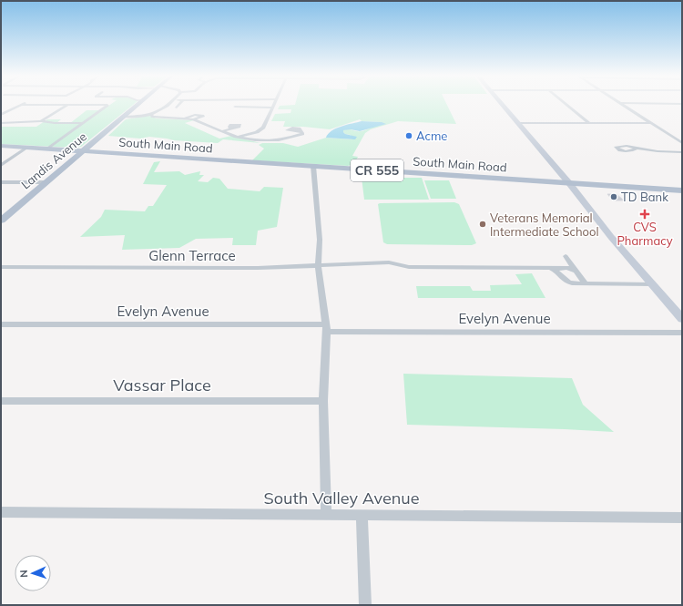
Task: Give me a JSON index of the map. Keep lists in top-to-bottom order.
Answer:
{
  "streets": {
    "main road": ["South Main Road", "Landis Avenue", "CR 555"],
    "street": [
      "Glenn Terrace",
      "Evelyn Avenue",
      "Vassar Place",
      "South Valley Avenue"
    ]
  },
  "crossings": [
    ["South Main Road", "Landis Avenue"]
  ],
  "places": {
    "other": ["Acme", "TD Bank", "Veterans Memorial Intermediate School"],
    "health": ["CVS Pharmacy"]
  },
  "north": "left"
}
